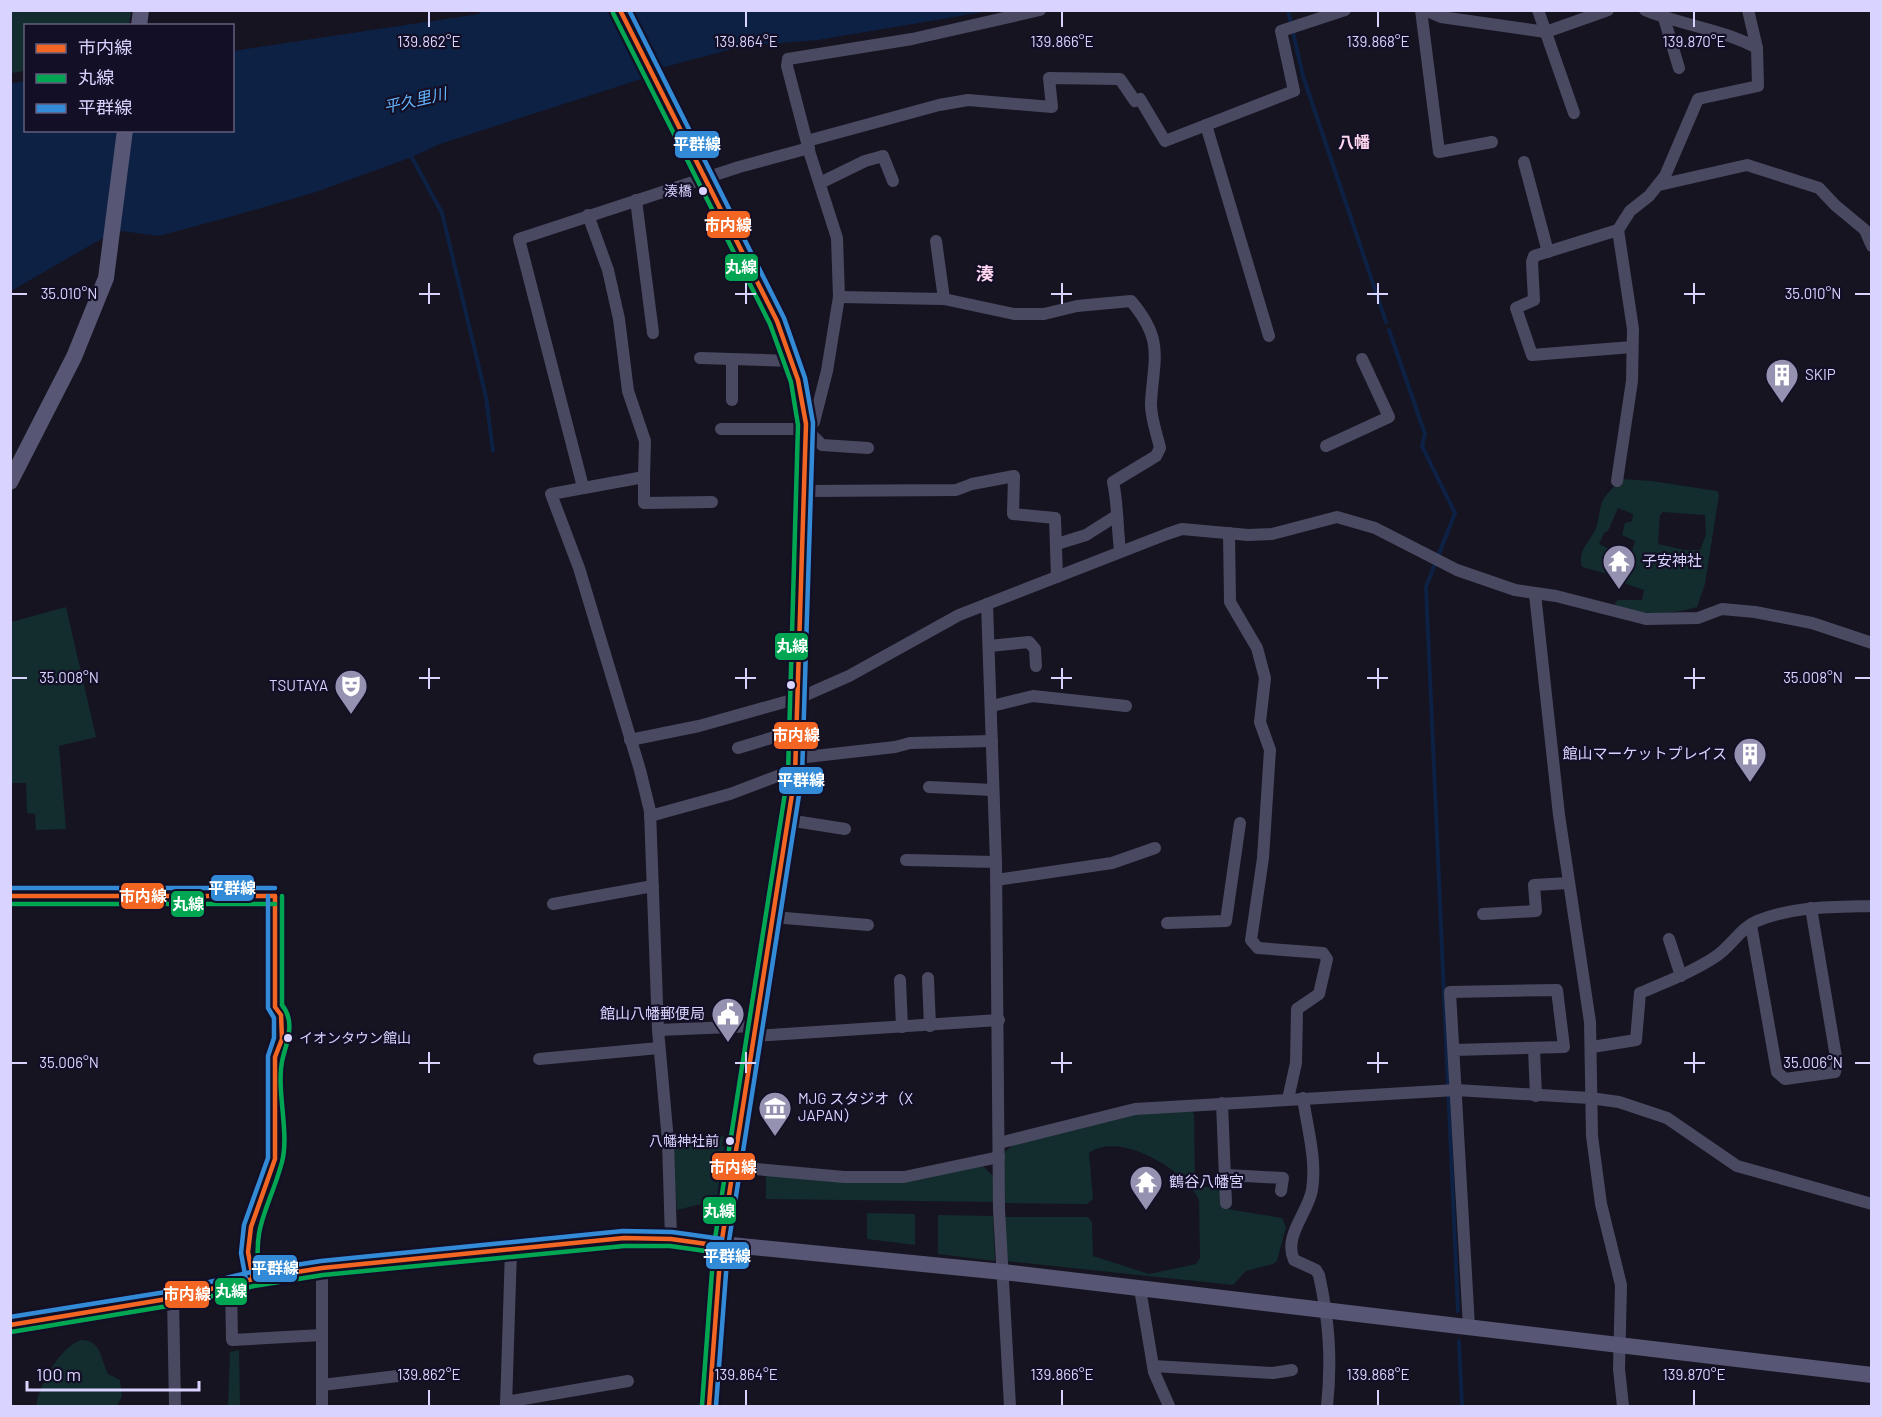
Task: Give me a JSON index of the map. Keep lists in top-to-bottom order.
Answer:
{
  "districts": ["八幡", "湊"],
  "water": ["平久里川"],
  "places": {
    "other": ["湊橋", "イオンタウン館山", "八幡神社前"],
    "building": ["SKIP", "館山マーケットプレイス"],
    "temple": ["子安神社", "鶴谷八幡宮"],
    "theatre": ["TSUTAYA"],
    "public building": ["館山八幡郵便局"],
    "museum": ["MJG スタジオ（X JAPAN）"]
  },
  "lines": ["transit line 市内線", "transit line 平群線", "transit line 丸線"],
  "legend": ["市内線", "丸線", "平群線"],
  "scale_bar": "100 m",
  "coordinates": [
    "139.862°E",
    "139.864°E",
    "139.866°E",
    "139.868°E",
    "139.870°E",
    "35.010°N",
    "35.008°N",
    "35.006°N"
  ]
}
